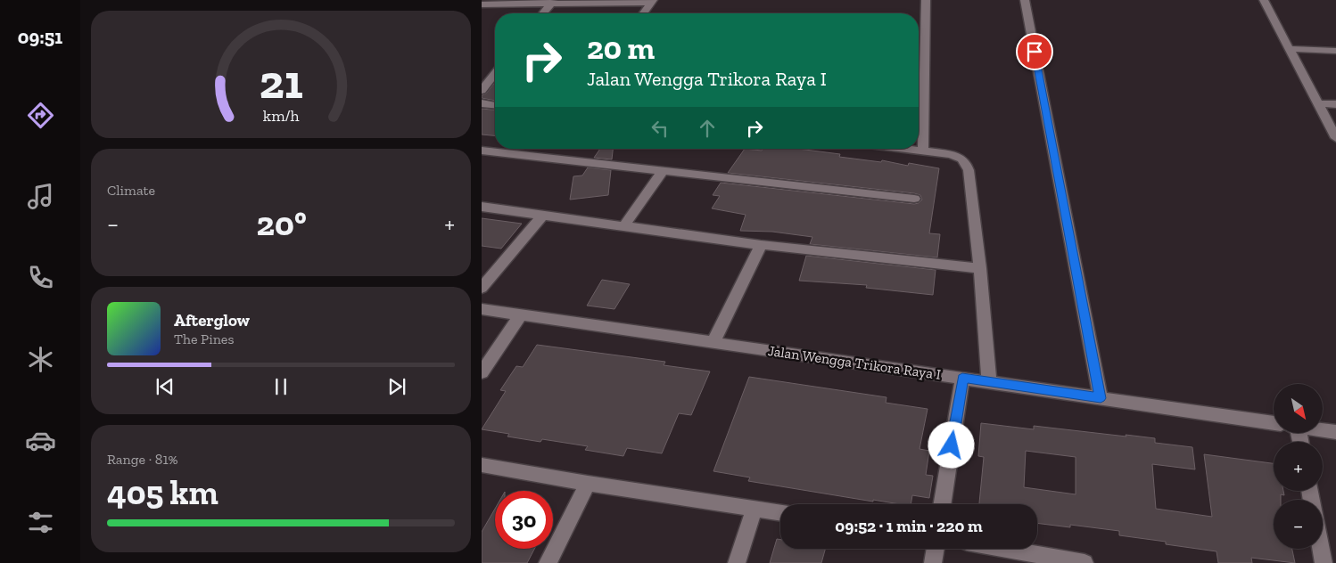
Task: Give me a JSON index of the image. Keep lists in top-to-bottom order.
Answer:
{
  "streets": {
    "street": ["Jalan Wengga Trikora Raya I"]
  },
  "north": "bottom right",
  "page": {
    "tabs": "09:51",
    "turn": ["20 m", "Jalan Wengga Trikora Raya I"],
    "tile": [
      "Climate",
      ["Range · 81%", "405 km"]
    ],
    "heat": ["−", "20°", "+"],
    "song": ["Afterglow", "The Pines"],
    "map_buttons": ["+", "−"],
    "limit": "30",
    "trip": "09:52 · 1 min · 220 m",
    "gauge": ["21", "km/h"]
  }
}
